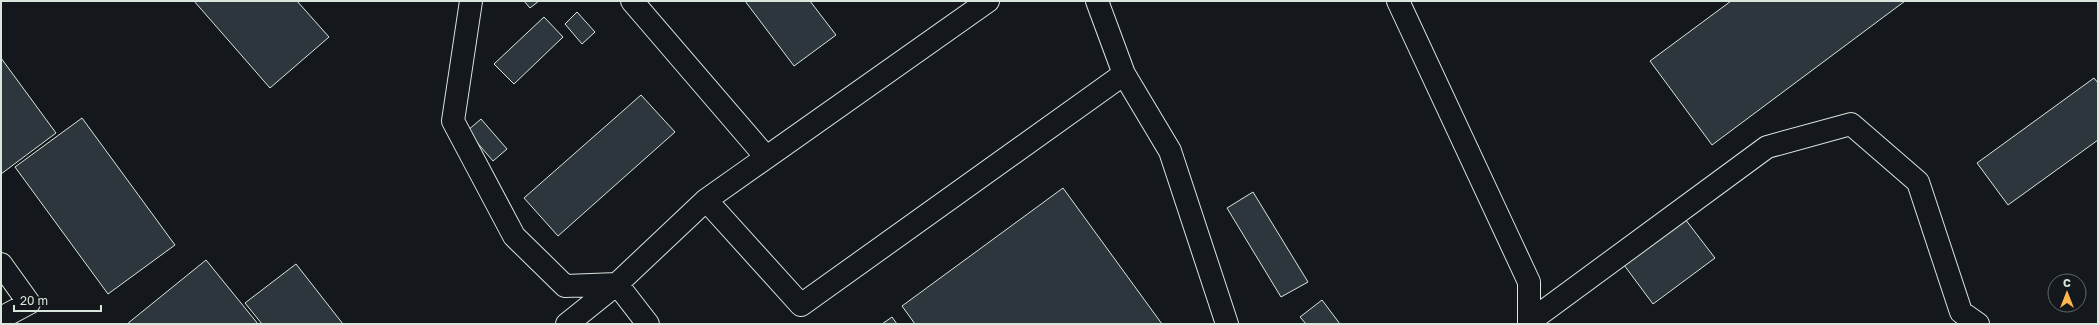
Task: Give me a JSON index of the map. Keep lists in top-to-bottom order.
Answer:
{
  "scale_bar": "20 m",
  "north": "top"
}
